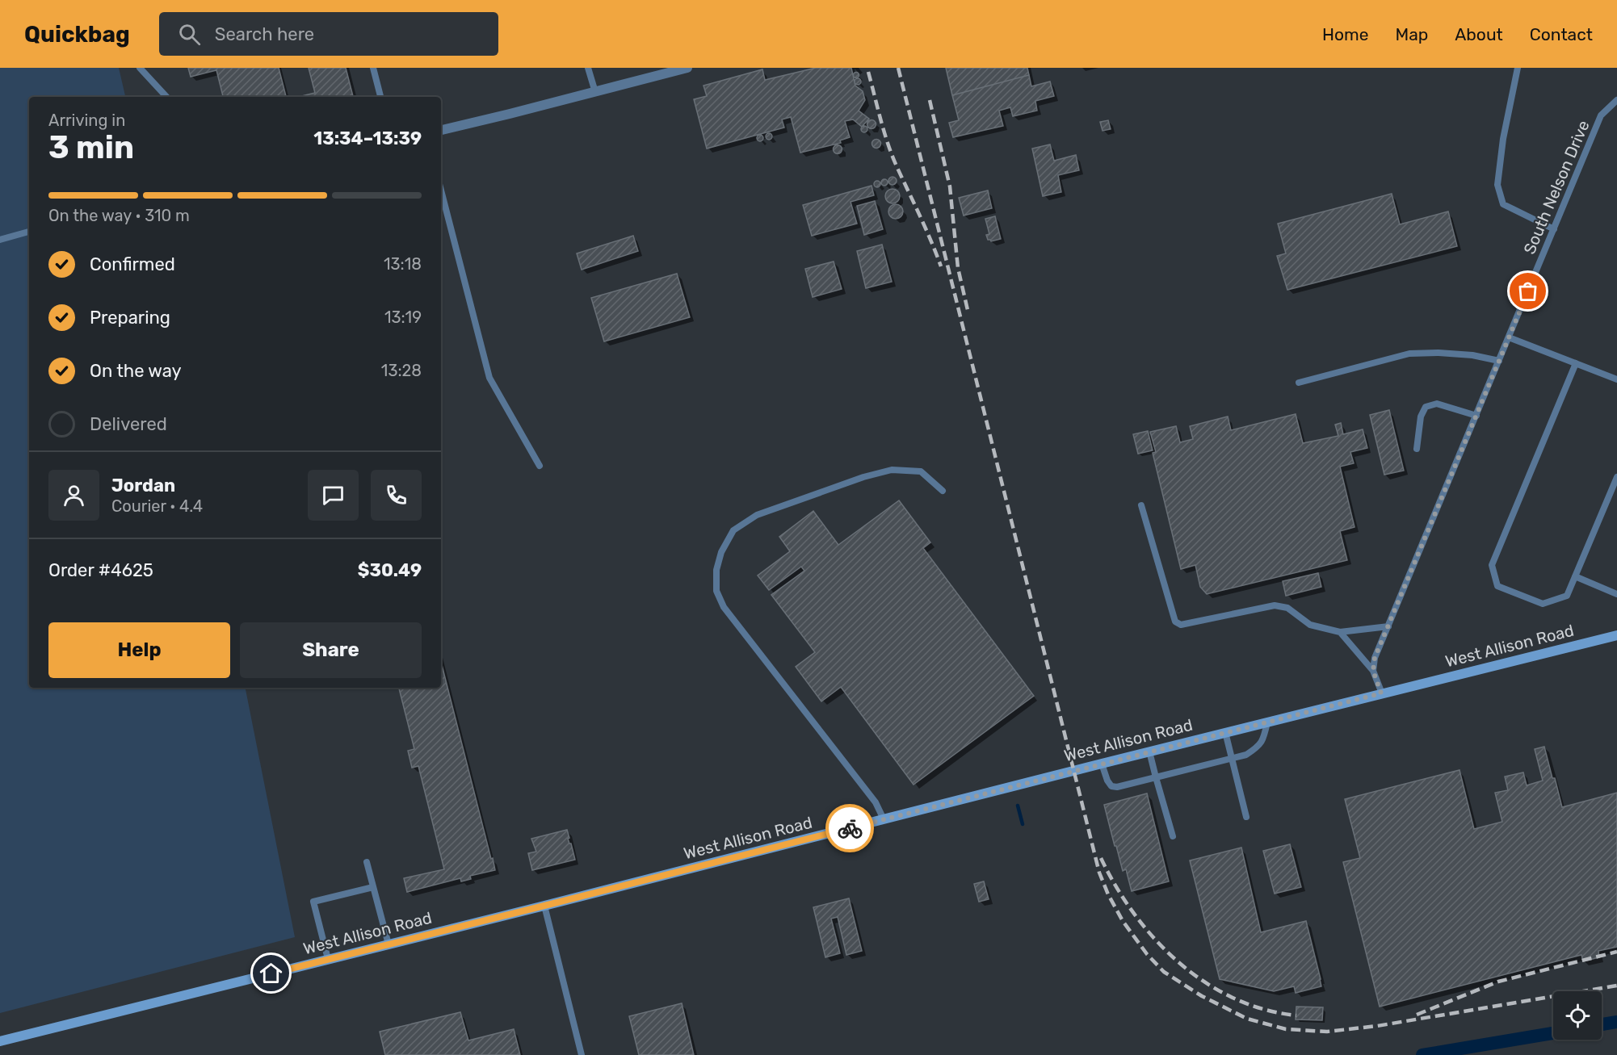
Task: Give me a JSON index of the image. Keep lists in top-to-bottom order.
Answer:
{
  "streets": {
    "street": ["West Allison Road"],
    "lane": ["South Nelson Drive"]
  },
  "page": {
    "header": "Quickbag",
    "search": "Search here",
    "nav": [
      "Home",
      "Map",
      "About",
      "Contact"
    ],
    "heading": ["3 min", "Arriving in", "13:34–13:39"],
    "panel": [
      "Jordan",
      "Courier · 4.4",
      "Order #4625",
      "$30.49"
    ],
    "bar": "On the way · 310 m",
    "list": [
      ["Confirmed", "13:18"],
      ["Preparing", "13:19"],
      ["On the way", "13:28"],
      "Delivered"
    ],
    "buttons": ["Help", "Share"]
  }
}
